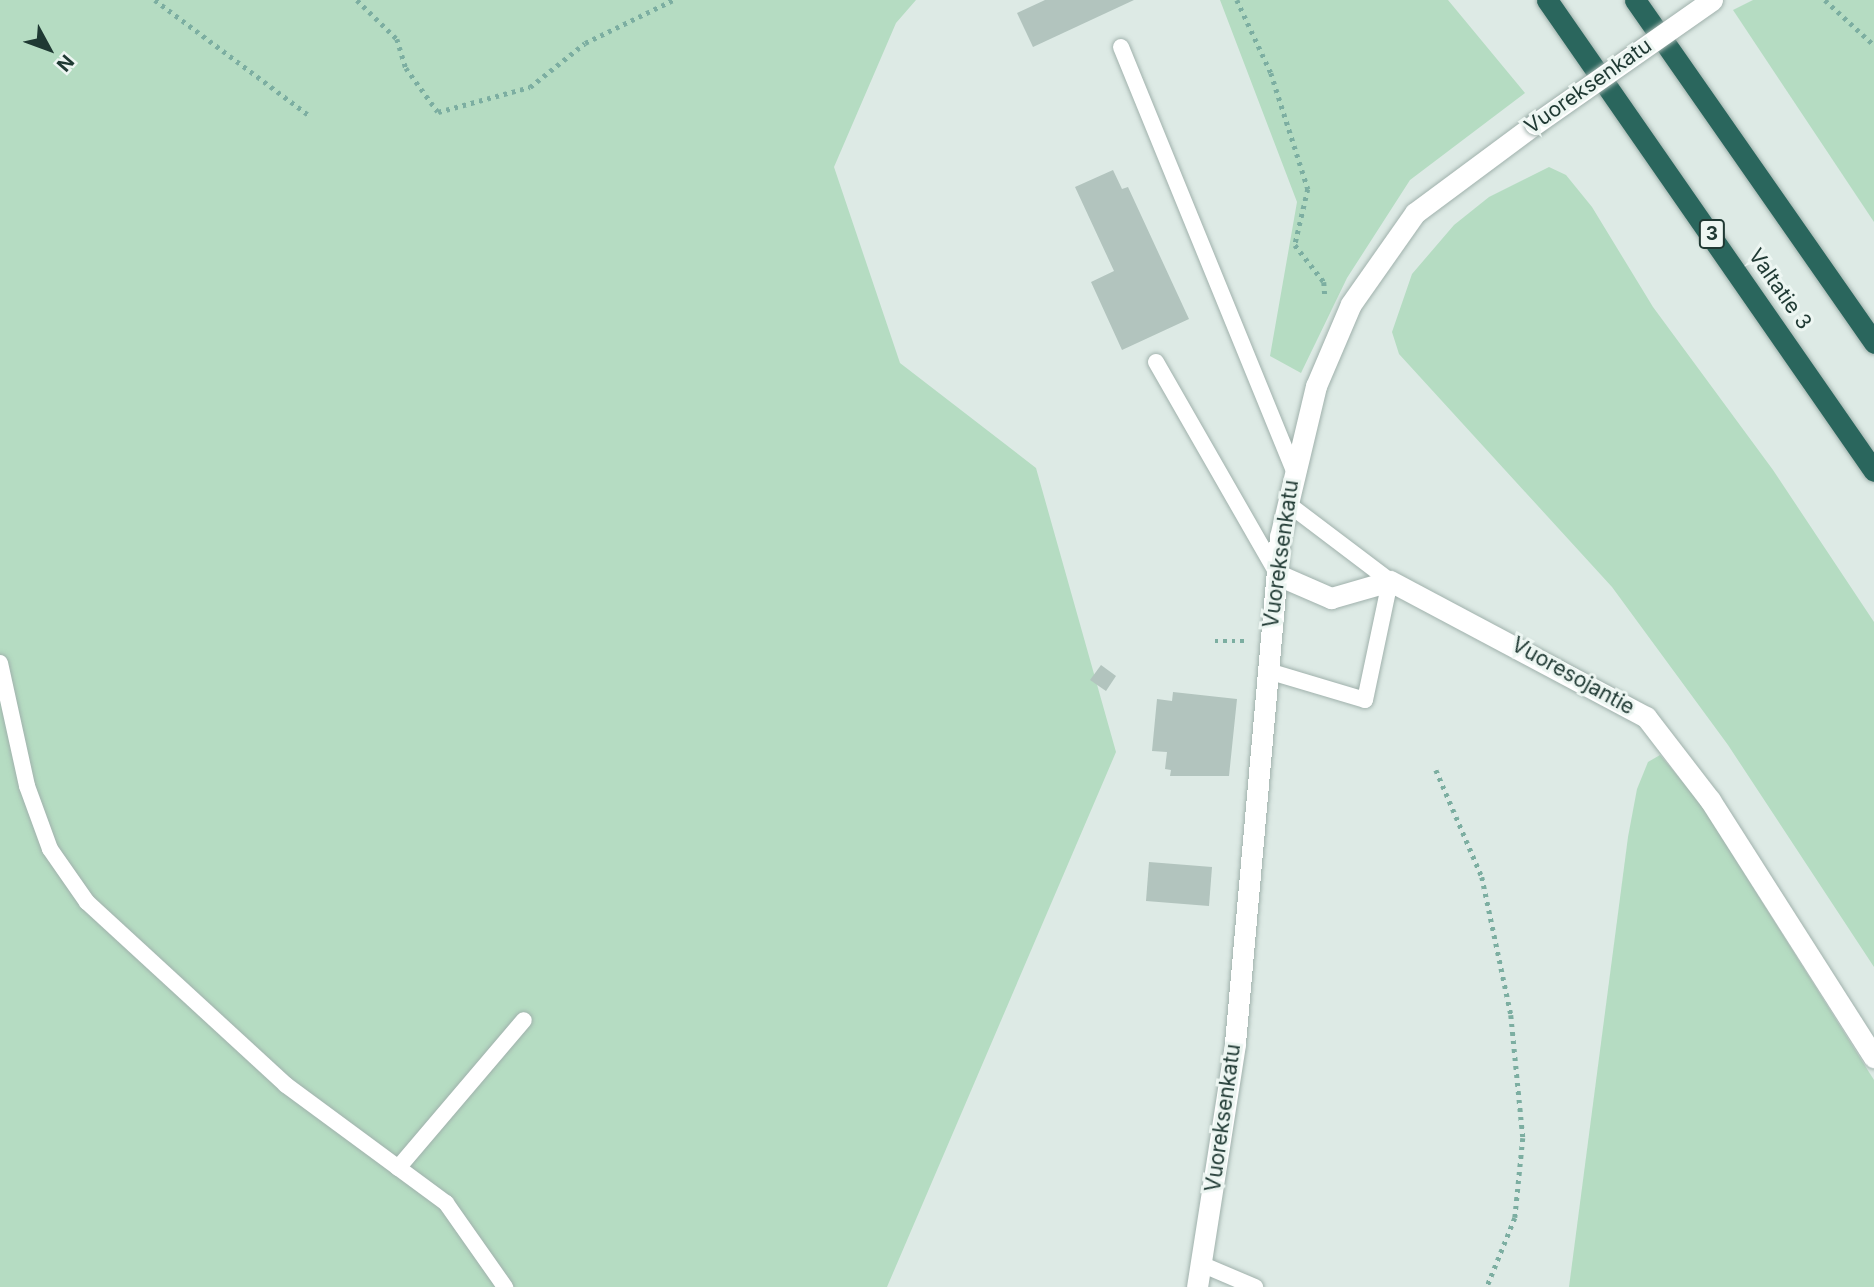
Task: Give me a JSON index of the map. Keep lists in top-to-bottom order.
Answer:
{
  "streets": {
    "highway": ["3", "Valtatie 3"],
    "street": ["Vuoreksenkatu", "Vuoresojantie"]
  },
  "north": "bottom right"
}
